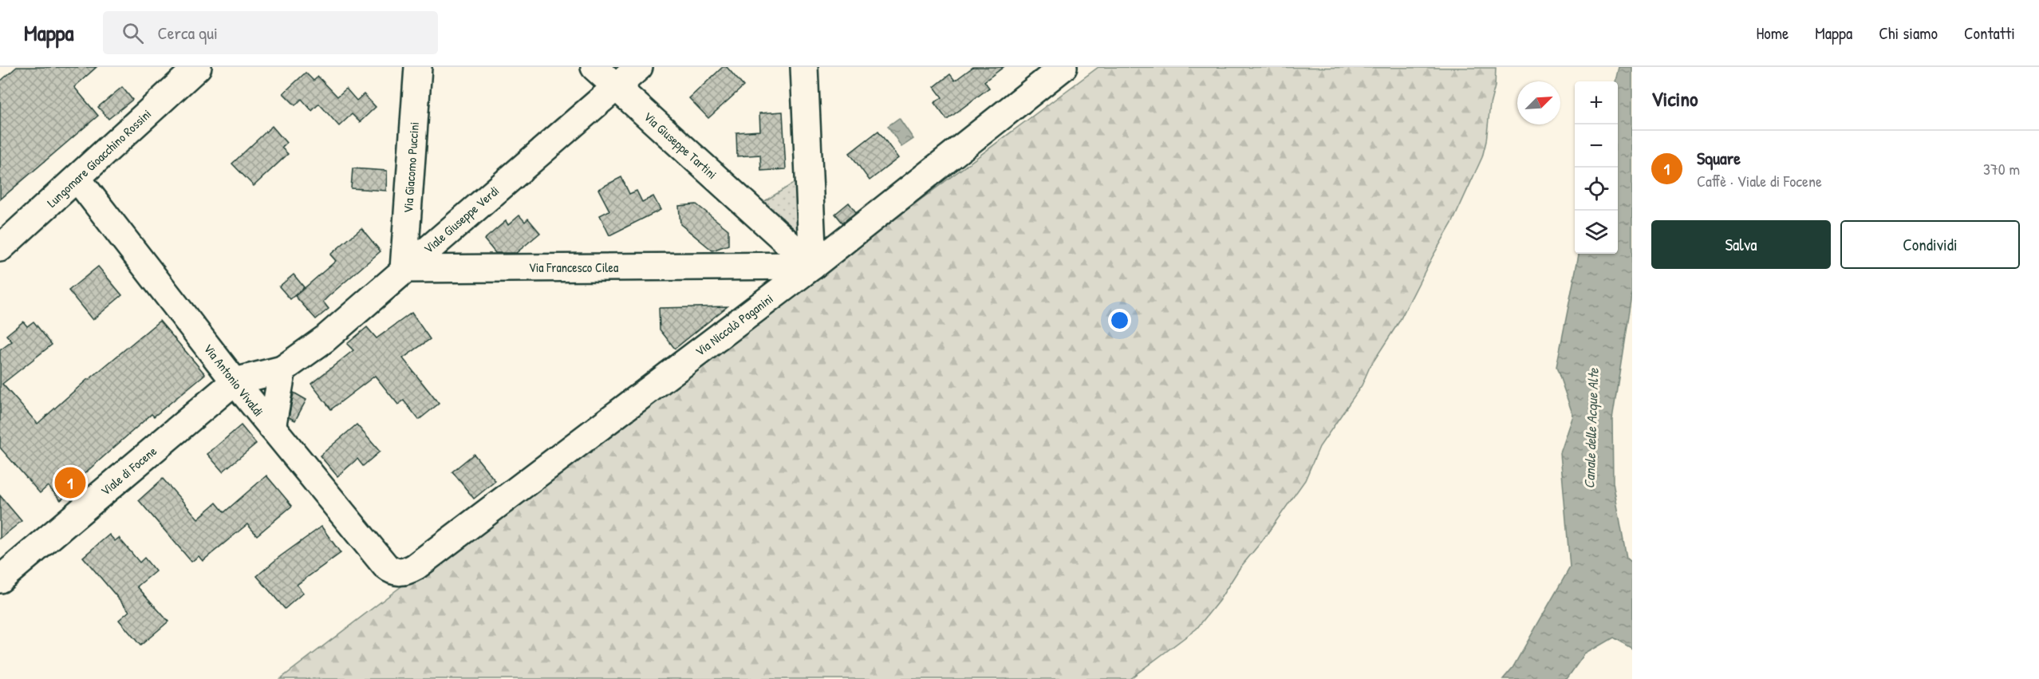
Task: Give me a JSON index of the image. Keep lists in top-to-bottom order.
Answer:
{
  "streets": {
    "street": [
      "Via Giuseppe Tartini",
      "Lungomare Gioacchino Rossini",
      "Via Giacomo Puccini",
      "Viale Giuseppe Verdi",
      "Via Francesco Cilea",
      "Via Niccolò Paganini",
      "Via Antonio Vivaldi",
      "Viale di Focene"
    ]
  },
  "crossings": [
    ["Via Giuseppe Tartini", "Viale Giuseppe Verdi"],
    ["Via Giuseppe Tartini", "Via Francesco Cilea"],
    ["Via Giuseppe Tartini", "Via Niccolò Paganini"],
    ["Lungomare Gioacchino Rossini", "Via Antonio Vivaldi"],
    ["Via Giacomo Puccini", "Viale Giuseppe Verdi"],
    ["Via Giacomo Puccini", "Via Francesco Cilea"],
    ["Viale Giuseppe Verdi", "Via Francesco Cilea"],
    ["Via Francesco Cilea", "Via Niccolò Paganini"],
    ["Via Niccolò Paganini", "Via Antonio Vivaldi"],
    ["Via Antonio Vivaldi", "Viale di Focene"]
  ],
  "water": ["Canale delle Acque Alte"],
  "north": "top right",
  "page": {
    "header": "Mappa",
    "search": "Cerca qui",
    "nav": [
      "Home",
      "Mappa",
      "Chi siamo",
      "Contatti"
    ],
    "heading": "Vicino",
    "map_buttons": ["+", "−"],
    "list": [
      {
        "mark": "1",
        "name": "Square",
        "note": "Caffè · Viale di Focene",
        "value": "370 m"
      }
    ],
    "buttons": ["Salva", "Condividi"],
    "pins": "1"
  }
}
